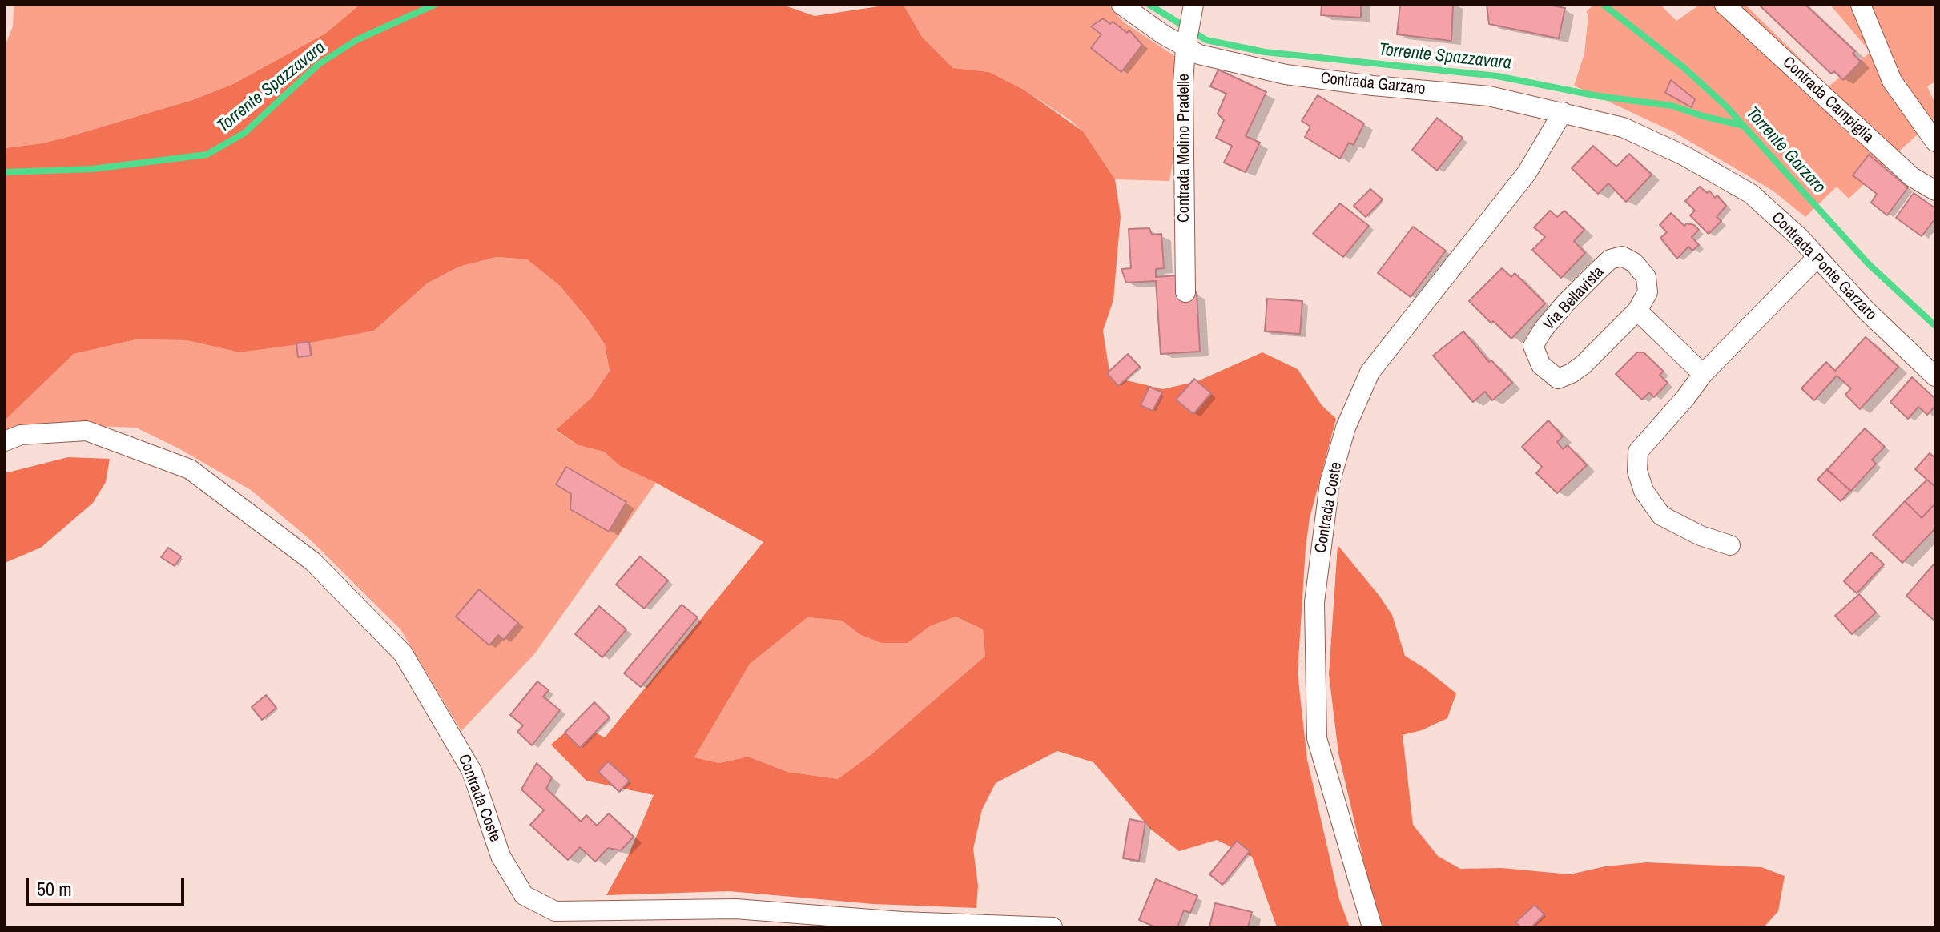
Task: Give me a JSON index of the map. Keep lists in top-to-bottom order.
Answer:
{
  "streets": {
    "street": [
      "Contrada Garzaro",
      "Contrada Campiglia",
      "Contrada Molino Pradelle",
      "Contrada Ponte Garzaro",
      "Via Bellavista",
      "Contrada Coste"
    ]
  },
  "crossings": [
    ["Contrada Garzaro", "Contrada Molino Pradelle"],
    ["Contrada Garzaro", "Contrada Ponte Garzaro"],
    ["Contrada Garzaro", "Contrada Coste"],
    ["Contrada Ponte Garzaro", "Contrada Coste"]
  ],
  "water": ["Torrente Spazzavara", "Torrente Garzaro"],
  "scale_bar": "50 m"
}
